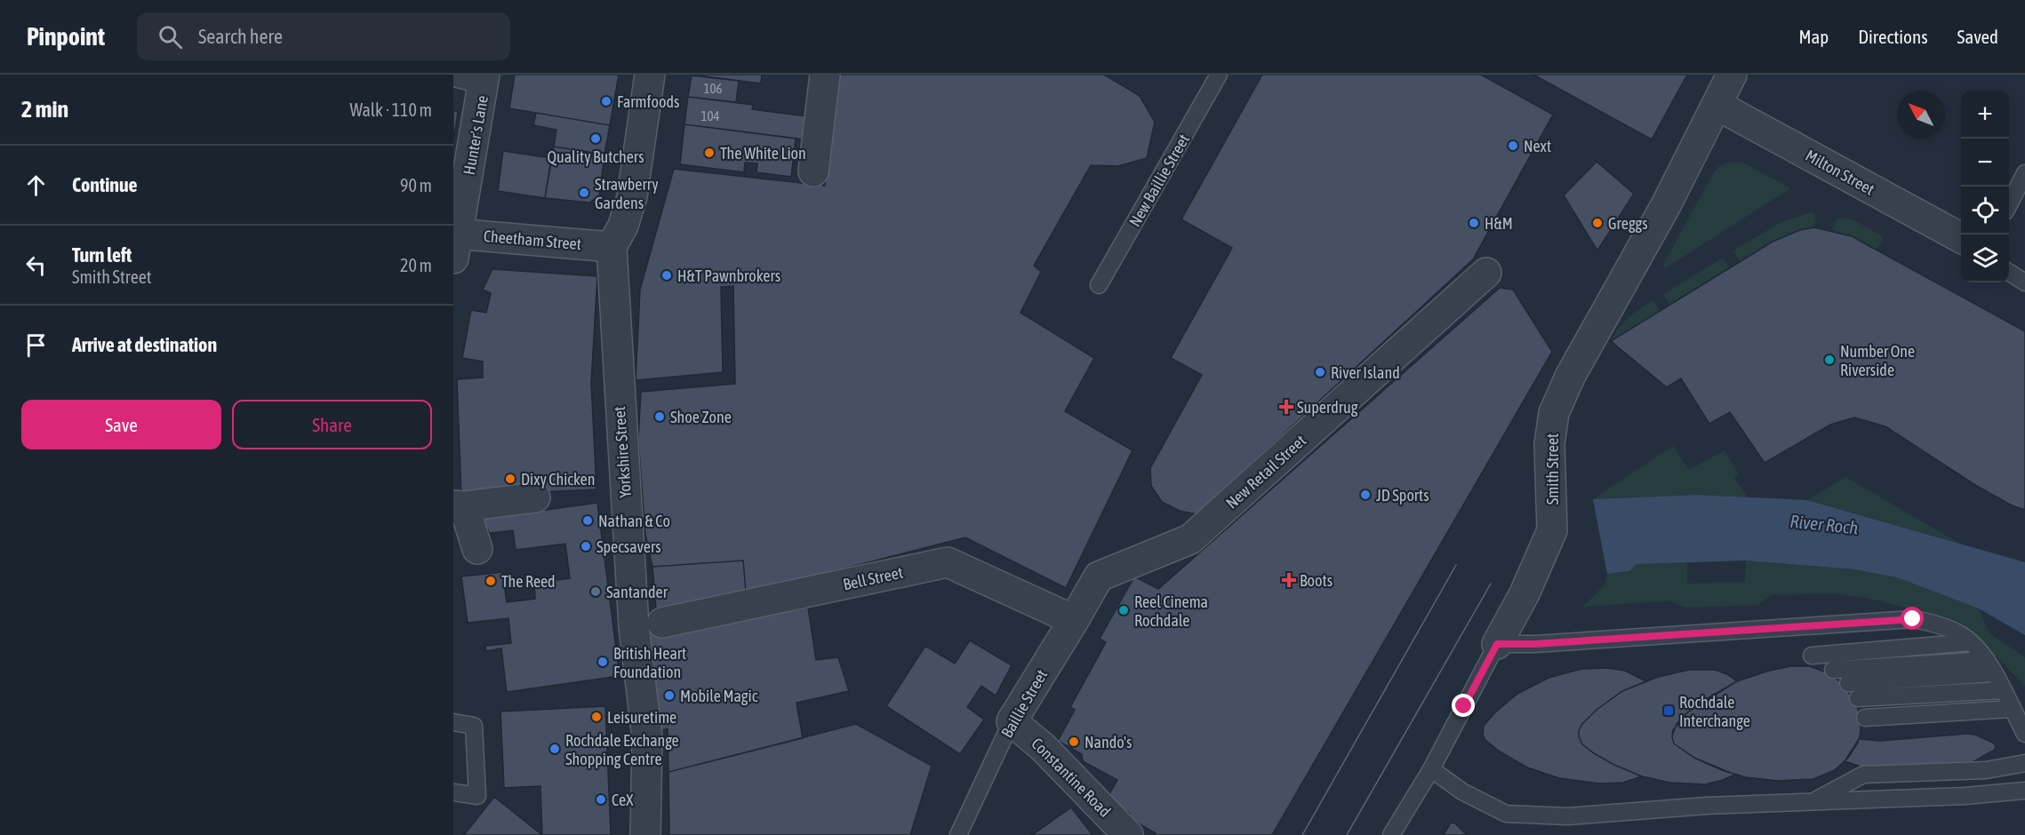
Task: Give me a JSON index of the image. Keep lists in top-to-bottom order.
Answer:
{
  "streets": {
    "street": [
      "Hunter's Lane",
      "Milton Street",
      "Cheetham Street",
      "Yorkshire Street",
      "Smith Street",
      "New Retail Street",
      "Bell Street",
      "Baillie Street",
      "Constantine Road"
    ],
    "lane": ["New Baillie Street"]
  },
  "crossings": [
    ["Hunter's Lane", "Cheetham Street"],
    ["Milton Street", "Smith Street"],
    ["Cheetham Street", "Yorkshire Street"],
    ["New Retail Street", "Baillie Street"],
    ["Bell Street", "Baillie Street"],
    ["Baillie Street", "Constantine Road"]
  ],
  "water": ["River Roch"],
  "places": {
    "other": [
      "Farmfoods",
      "Quality Butchers",
      "Next",
      "The White Lion",
      "Strawberry Gardens",
      "H&M",
      "Greggs",
      "H&T Pawnbrokers",
      "Number One Riverside",
      "River Island",
      "Shoe Zone",
      "Dixy Chicken",
      "JD Sports",
      "Nathan & Co",
      "Specsavers",
      "The Reed",
      "Santander",
      "Reel Cinema Rochdale",
      "British Heart Foundation",
      "Mobile Magic",
      "Leisuretime",
      "Nando's",
      "Rochdale Exchange Shopping Centre",
      "CeX"
    ],
    "health": ["Superdrug", "Boots"],
    "transit": ["Rochdale Interchange"]
  },
  "house_numbers": ["106", "104"],
  "north": "top left",
  "page": {
    "header": "Pinpoint",
    "search": "Search here",
    "nav": ["Map", "Directions", "Saved"],
    "heading": ["2 min", "Walk · 110 m"],
    "map_buttons": ["+", "−"],
    "list": [
      ["Continue", "90 m"],
      ["Turn left", "Smith Street", "20 m"],
      "Arrive at destination"
    ],
    "buttons": ["Save", "Share"]
  }
}
